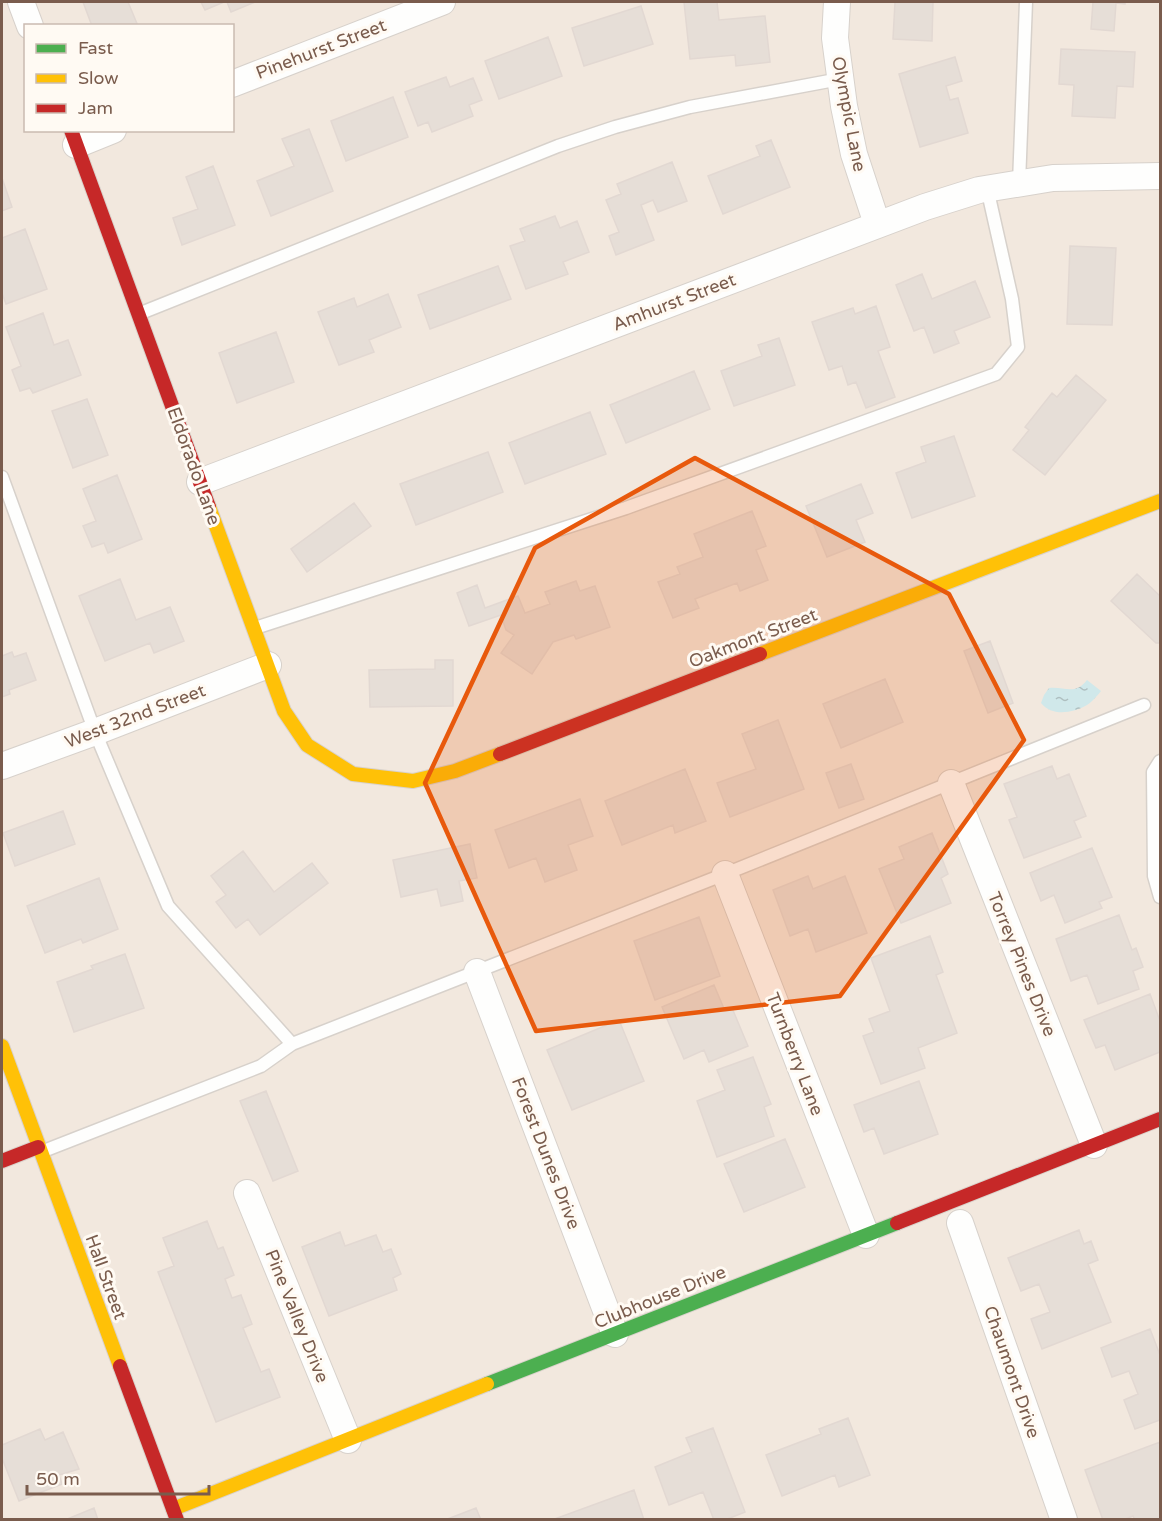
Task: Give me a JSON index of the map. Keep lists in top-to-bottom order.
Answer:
{
  "streets": {
    "street": [
      "Pinehurst Street",
      "Olympic Lane",
      "Amhurst Street",
      "Eldorado Lane",
      "Oakmont Street",
      "West 32nd Street",
      "Torrey Pines Drive",
      "Turnberry Lane",
      "Forest Dunes Drive",
      "Hall Street",
      "Clubhouse Drive",
      "Pine Valley Drive",
      "Chaumont Drive"
    ]
  },
  "crossings": [
    ["Olympic Lane", "Amhurst Street"],
    ["Amhurst Street", "Eldorado Lane"],
    ["Eldorado Lane", "Oakmont Street"],
    ["Eldorado Lane", "West 32nd Street"],
    ["Torrey Pines Drive", "Clubhouse Drive"],
    ["Turnberry Lane", "Clubhouse Drive"],
    ["Forest Dunes Drive", "Clubhouse Drive"],
    ["Hall Street", "Clubhouse Drive"],
    ["Clubhouse Drive", "Pine Valley Drive"]
  ],
  "legend": ["Fast", "Slow", "Jam"],
  "scale_bar": "50 m"
}
